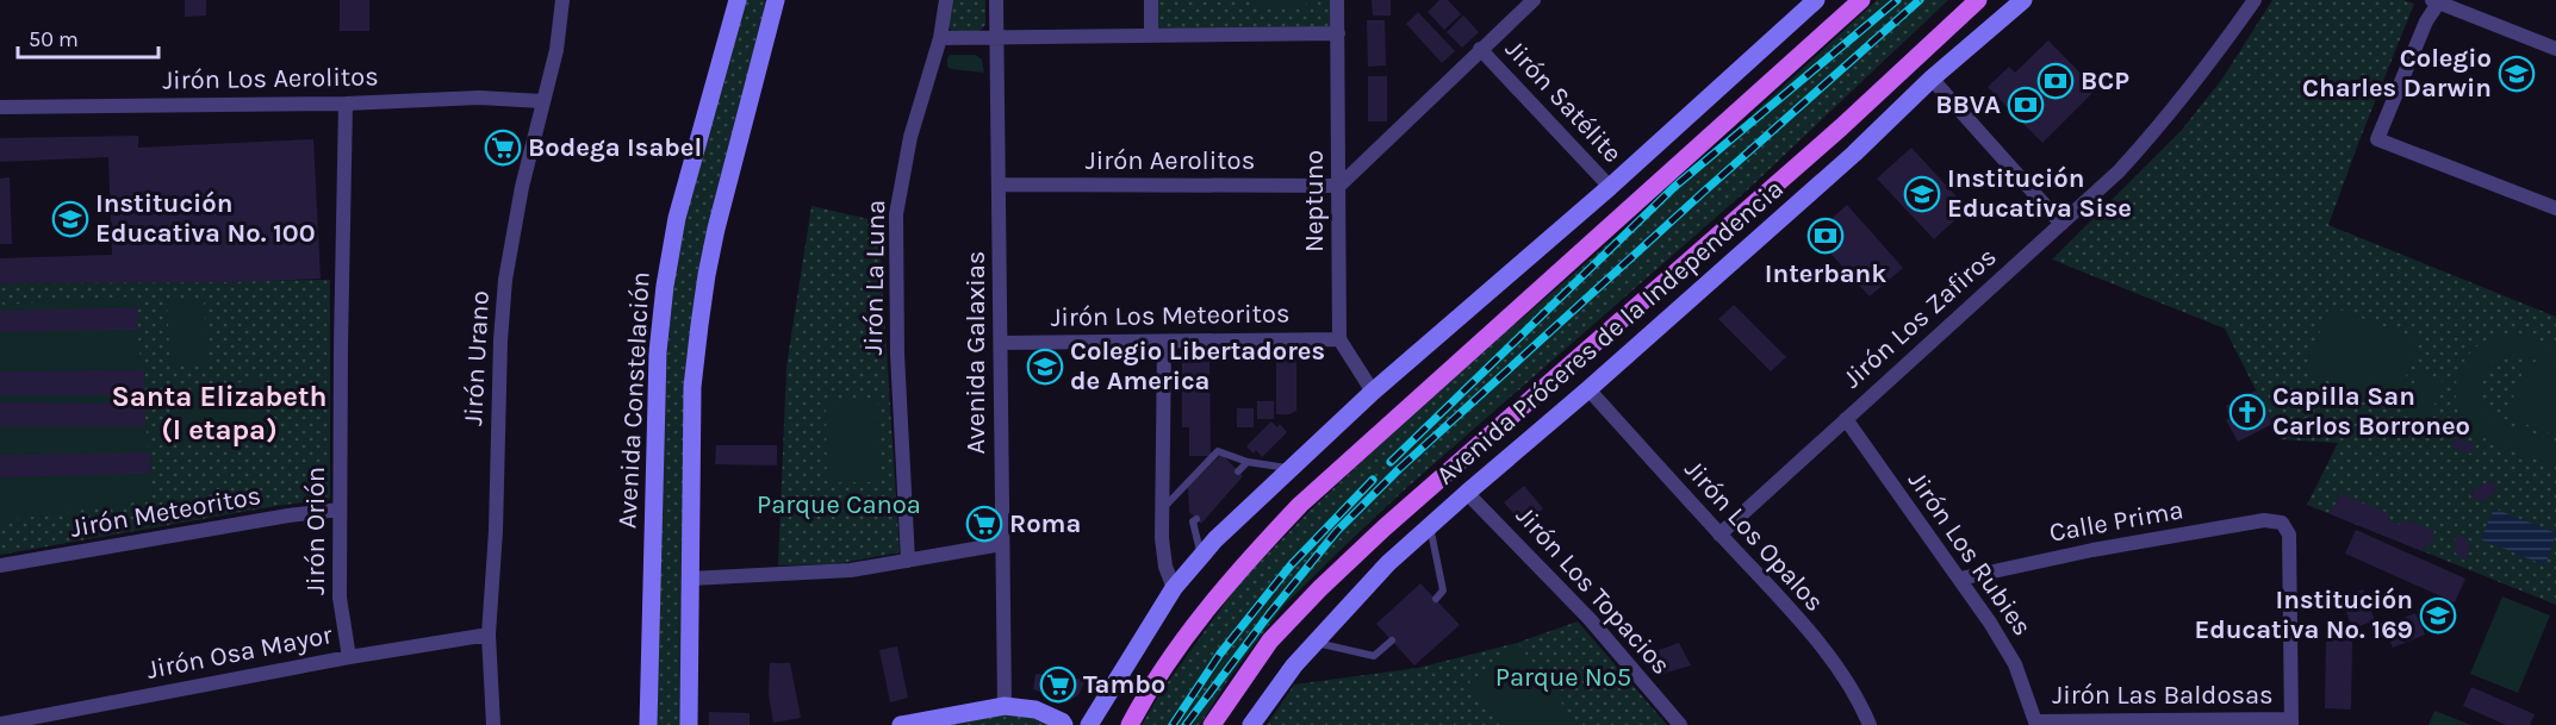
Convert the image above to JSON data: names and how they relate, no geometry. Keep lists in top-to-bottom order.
{
  "streets": {
    "main road": ["Avenida Próceres de la Independencia", "Avenida Constelación"],
    "street": [
      "Jirón Los Aerolitos",
      "Jirón Satélite",
      "Jirón Aerolitos",
      "Neptuno",
      "Jirón La Luna",
      "Jirón Los Meteoritos",
      "Jirón Los Zafiros",
      "Avenida Galaxias",
      "Jirón Urano",
      "Jirón Meteoritos",
      "Calle Prima",
      "Jirón Orión",
      "Jirón Los Opalos",
      "Jirón Los Rubies",
      "Jirón Los Topacios",
      "Jirón Osa Mayor",
      "Jirón Las Baldosas"
    ]
  },
  "crossings": [
    ["Jirón Los Aerolitos", "Jirón Urano"],
    ["Jirón Los Aerolitos", "Jirón Orión"],
    ["Jirón Aerolitos", "Neptuno"],
    ["Jirón Aerolitos", "Avenida Galaxias"],
    ["Neptuno", "Jirón Los Meteoritos"],
    ["Jirón Los Meteoritos", "Avenida Galaxias"],
    ["Jirón Los Zafiros", "Jirón Los Opalos"],
    ["Jirón Los Zafiros", "Jirón Los Rubies"],
    ["Avenida Próceres de la Independencia", "Jirón Los Opalos"],
    ["Avenida Próceres de la Independencia", "Jirón Los Topacios"],
    ["Jirón Urano", "Jirón Osa Mayor"],
    ["Jirón Meteoritos", "Jirón Orión"],
    ["Calle Prima", "Jirón Los Rubies"],
    ["Calle Prima", "Jirón Las Baldosas"],
    ["Jirón Orión", "Jirón Osa Mayor"],
    ["Jirón Los Rubies", "Jirón Las Baldosas"]
  ],
  "districts": ["Santa Elizabeth (I etapa)"],
  "parks": ["Parque Canoa", "Parque Nº5"],
  "places": {
    "school or university": [
      "Colegio Charles Darwin",
      "Institución Educativa Sise",
      "Institución Educativa No. 100",
      "Colegio Libertadores de America",
      "Institución Educativa No. 169"
    ],
    "bank": ["BCP", "BBVA", "Interbank"],
    "supermarket": ["Bodega Isabel", "Roma", "Tambo"],
    "church": ["Capilla San Carlos Borroneo"]
  },
  "scale_bar": "50 m"
}
